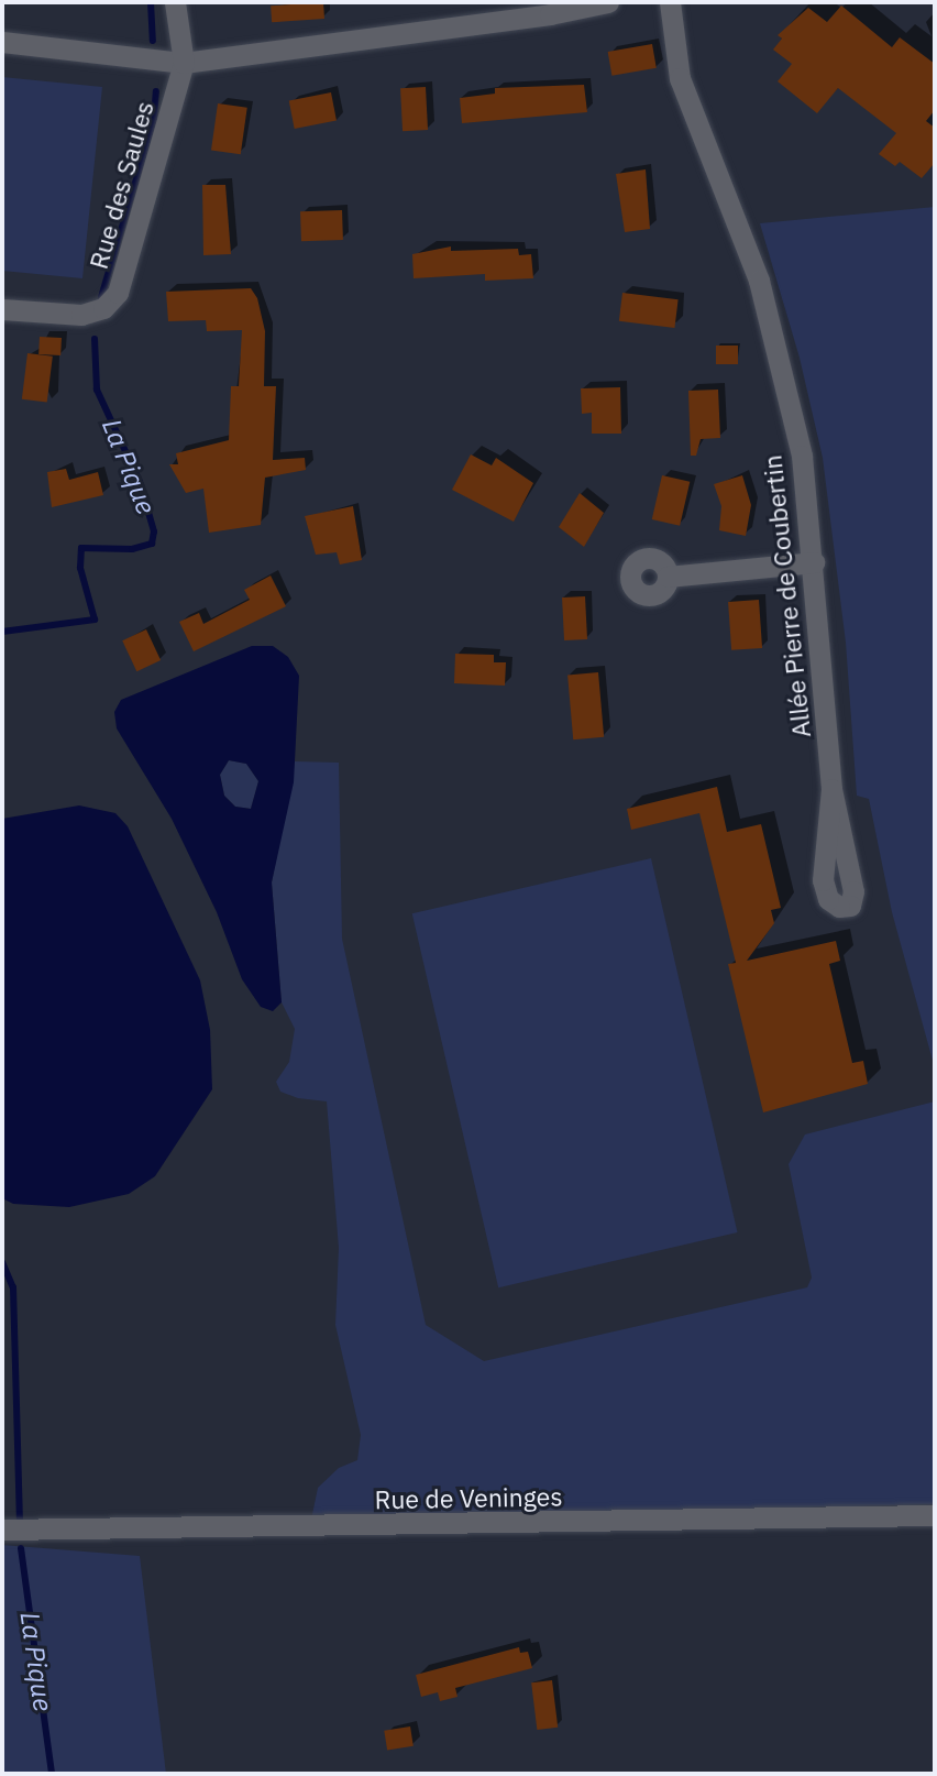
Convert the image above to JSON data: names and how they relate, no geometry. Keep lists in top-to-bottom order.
{
  "streets": {
    "street": ["Rue des Saules", "Allée Pierre de Coubertin", "Rue de Veninges"]
  },
  "water": ["La Pique"]
}
